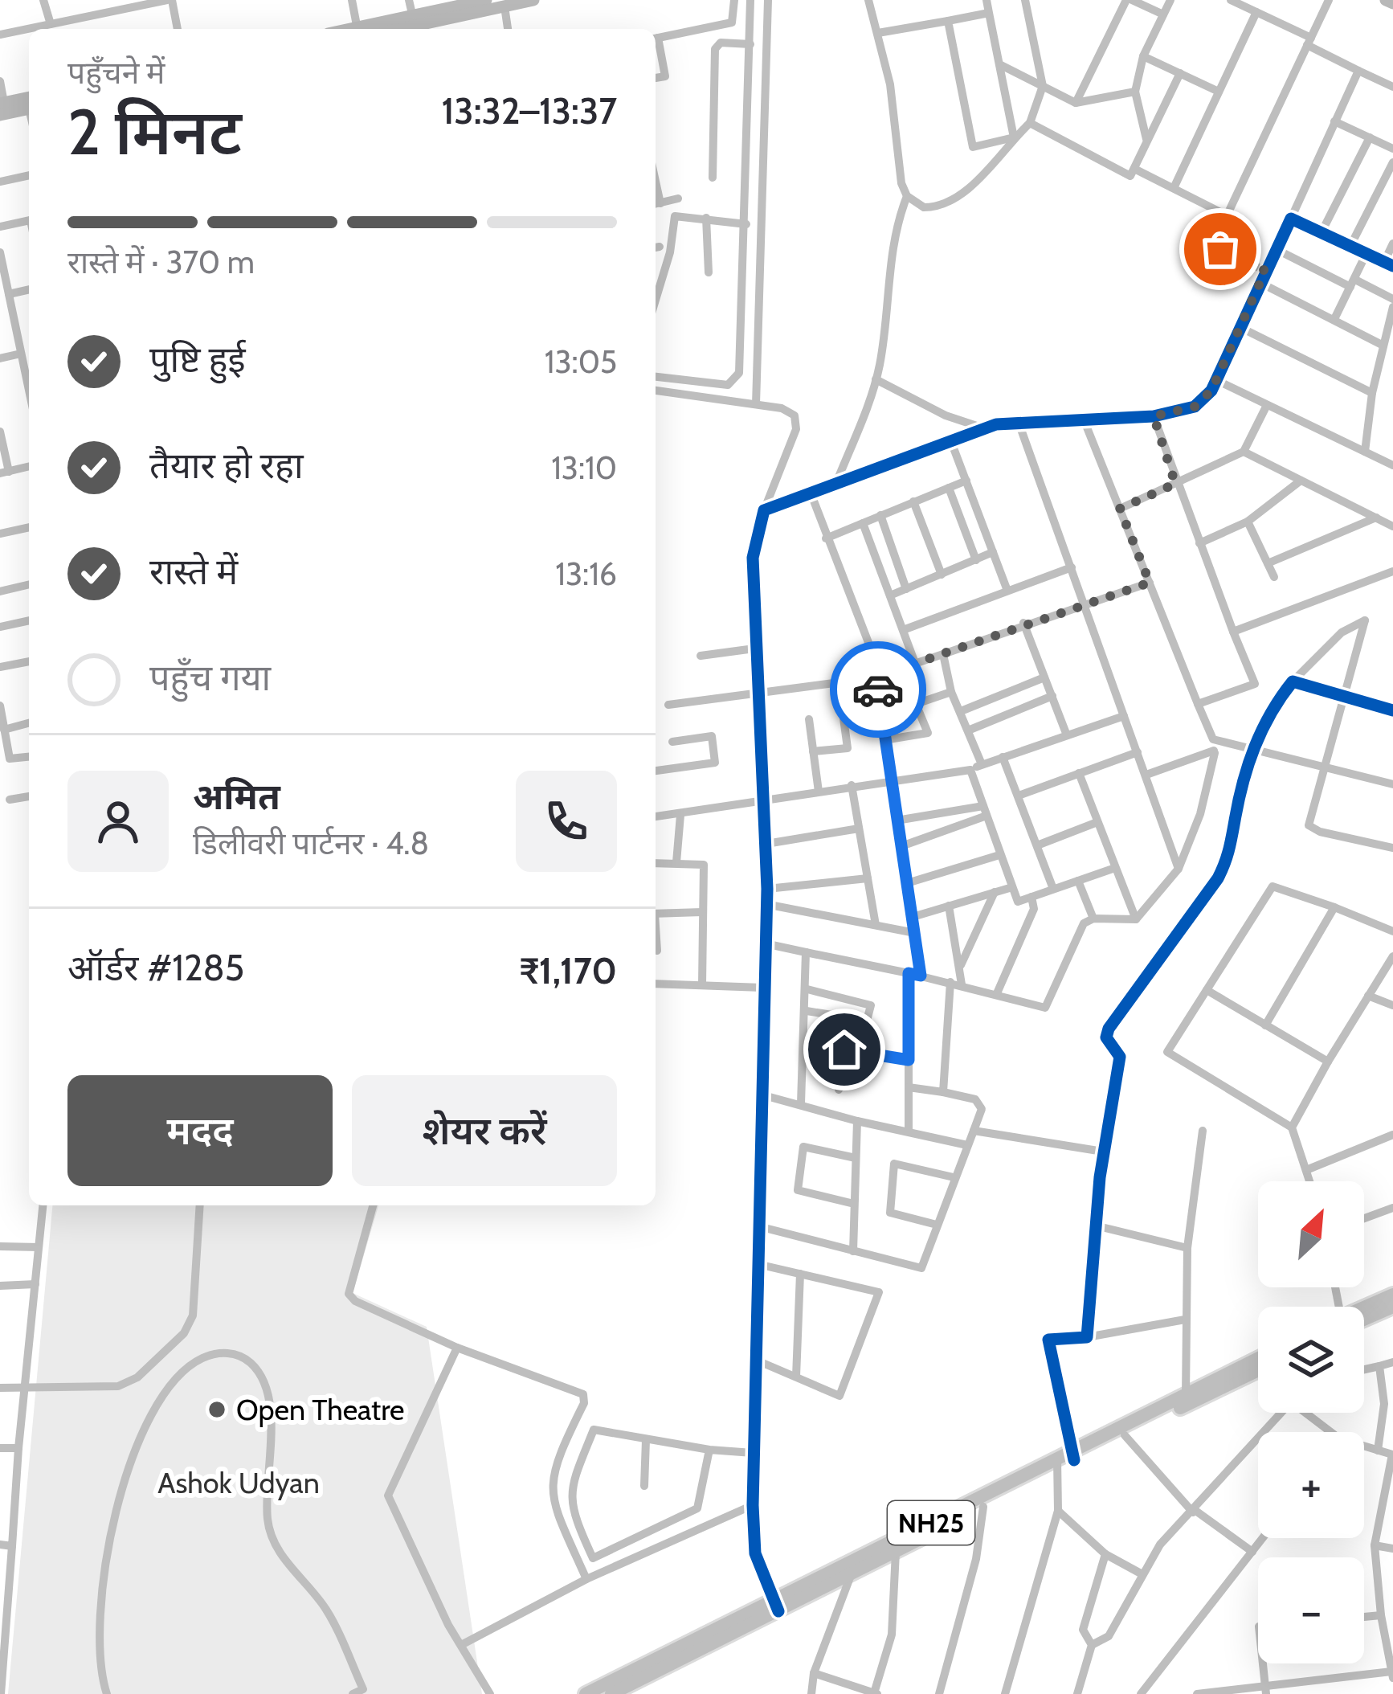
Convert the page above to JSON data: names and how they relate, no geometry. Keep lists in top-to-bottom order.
{
  "streets": {
    "main road": ["NH25"]
  },
  "parks": ["Ashok Udyan"],
  "places": ["Open Theatre"],
  "north": "top right",
  "page": {
    "heading": ["2 मिनट", "पहुँचने में", "13:32–13:37"],
    "panel": [
      "अमित",
      "डिलीवरी पार्टनर · 4.8",
      "ऑर्डर #1285",
      "₹1,170"
    ],
    "bar": "रास्ते में · 370 m",
    "list": [
      ["पुष्टि हुई", "13:05"],
      ["तैयार हो रहा", "13:10"],
      ["रास्ते में", "13:16"],
      "पहुँच गया"
    ],
    "buttons": ["मदद", "शेयर करें"],
    "map_buttons": ["+", "−"]
  }
}
